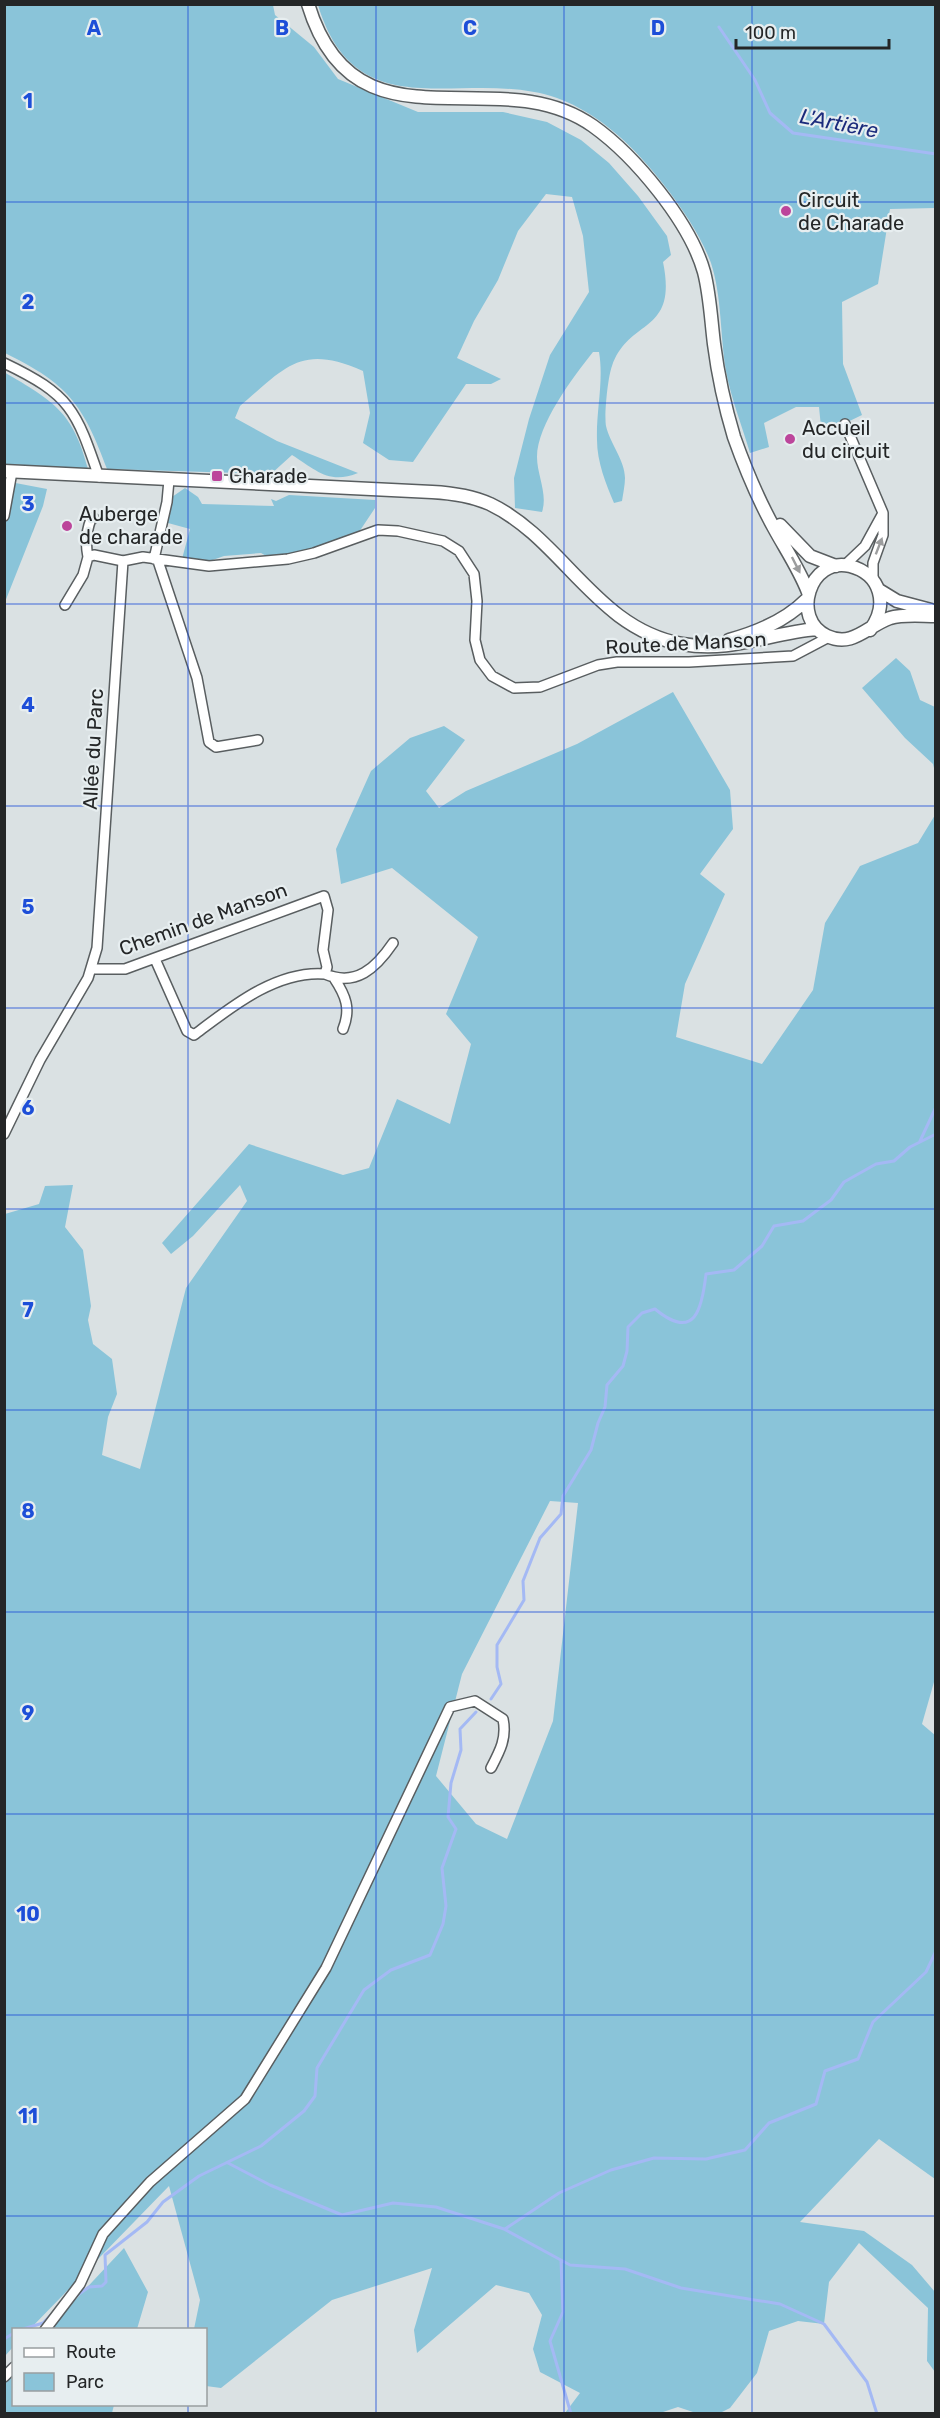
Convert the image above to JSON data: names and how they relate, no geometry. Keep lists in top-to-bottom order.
{
  "streets": {
    "street": ["Route de Manson", "Allée du Parc", "Chemin de Manson"]
  },
  "crossings": [
    ["Allée du Parc", "Chemin de Manson"]
  ],
  "water": ["L'Artière"],
  "places": {
    "other": ["Circuit de Charade", "Accueil du circuit", "Auberge de charade"],
    "transit": ["Charade"]
  },
  "legend": ["Route", "Parc"],
  "scale_bar": "100 m",
  "grid": {
    "columns": [
      "A",
      "B",
      "C",
      "D"
    ],
    "rows": [
      "1",
      "2",
      "3",
      "4",
      "5",
      "6",
      "7",
      "8",
      "9",
      "10",
      "11"
    ]
  }
}
